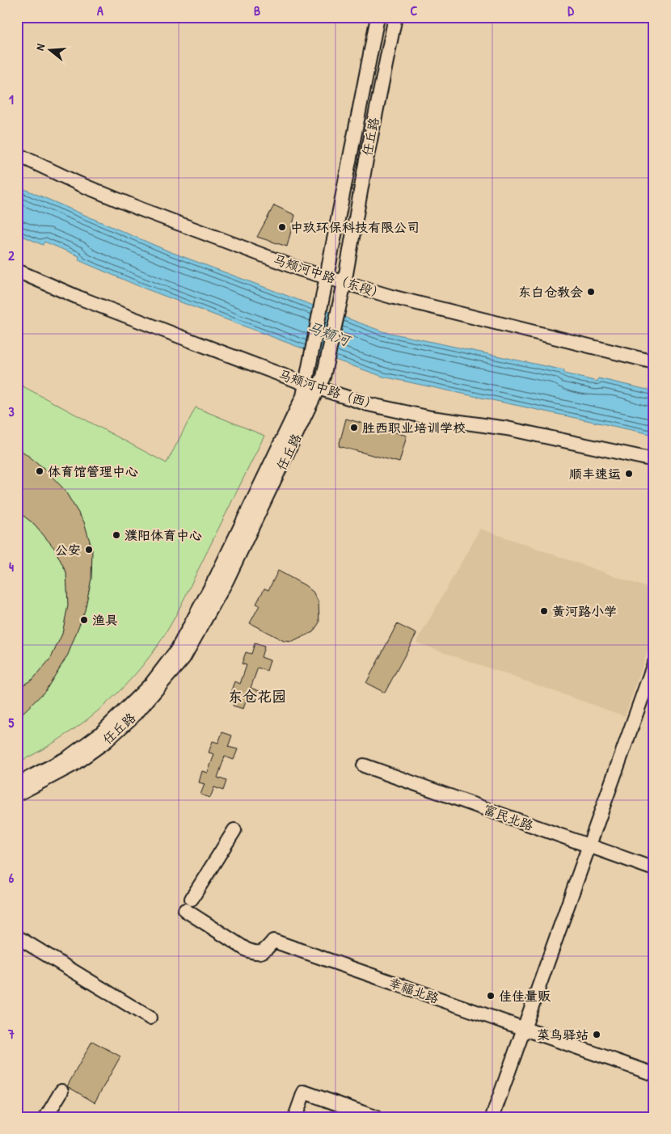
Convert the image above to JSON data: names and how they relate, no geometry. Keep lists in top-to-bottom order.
{
  "streets": {
    "street": [
      "任丘路",
      "马颊河中路（东段）",
      "马颊河中路（西）",
      "富民北路",
      "幸福北路"
    ]
  },
  "crossings": [
    ["任丘路", "马颊河中路（东段）"],
    ["任丘路", "马颊河中路（西）"]
  ],
  "districts": ["东仓花园"],
  "water": ["马颊河"],
  "places": [
    "中玖环保科技有限公司",
    "东白仓教会",
    "胜西职业培训学校",
    "体育馆管理中心",
    "顺丰速运",
    "濮阳体育中心",
    "公安",
    "黄河路小学",
    "渔具",
    "佳佳量贩",
    "菜鸟驿站"
  ],
  "north": "left",
  "grid": {
    "columns": [
      "A",
      "B",
      "C",
      "D"
    ],
    "rows": [
      "1",
      "2",
      "3",
      "4",
      "5",
      "6",
      "7"
    ]
  }
}
